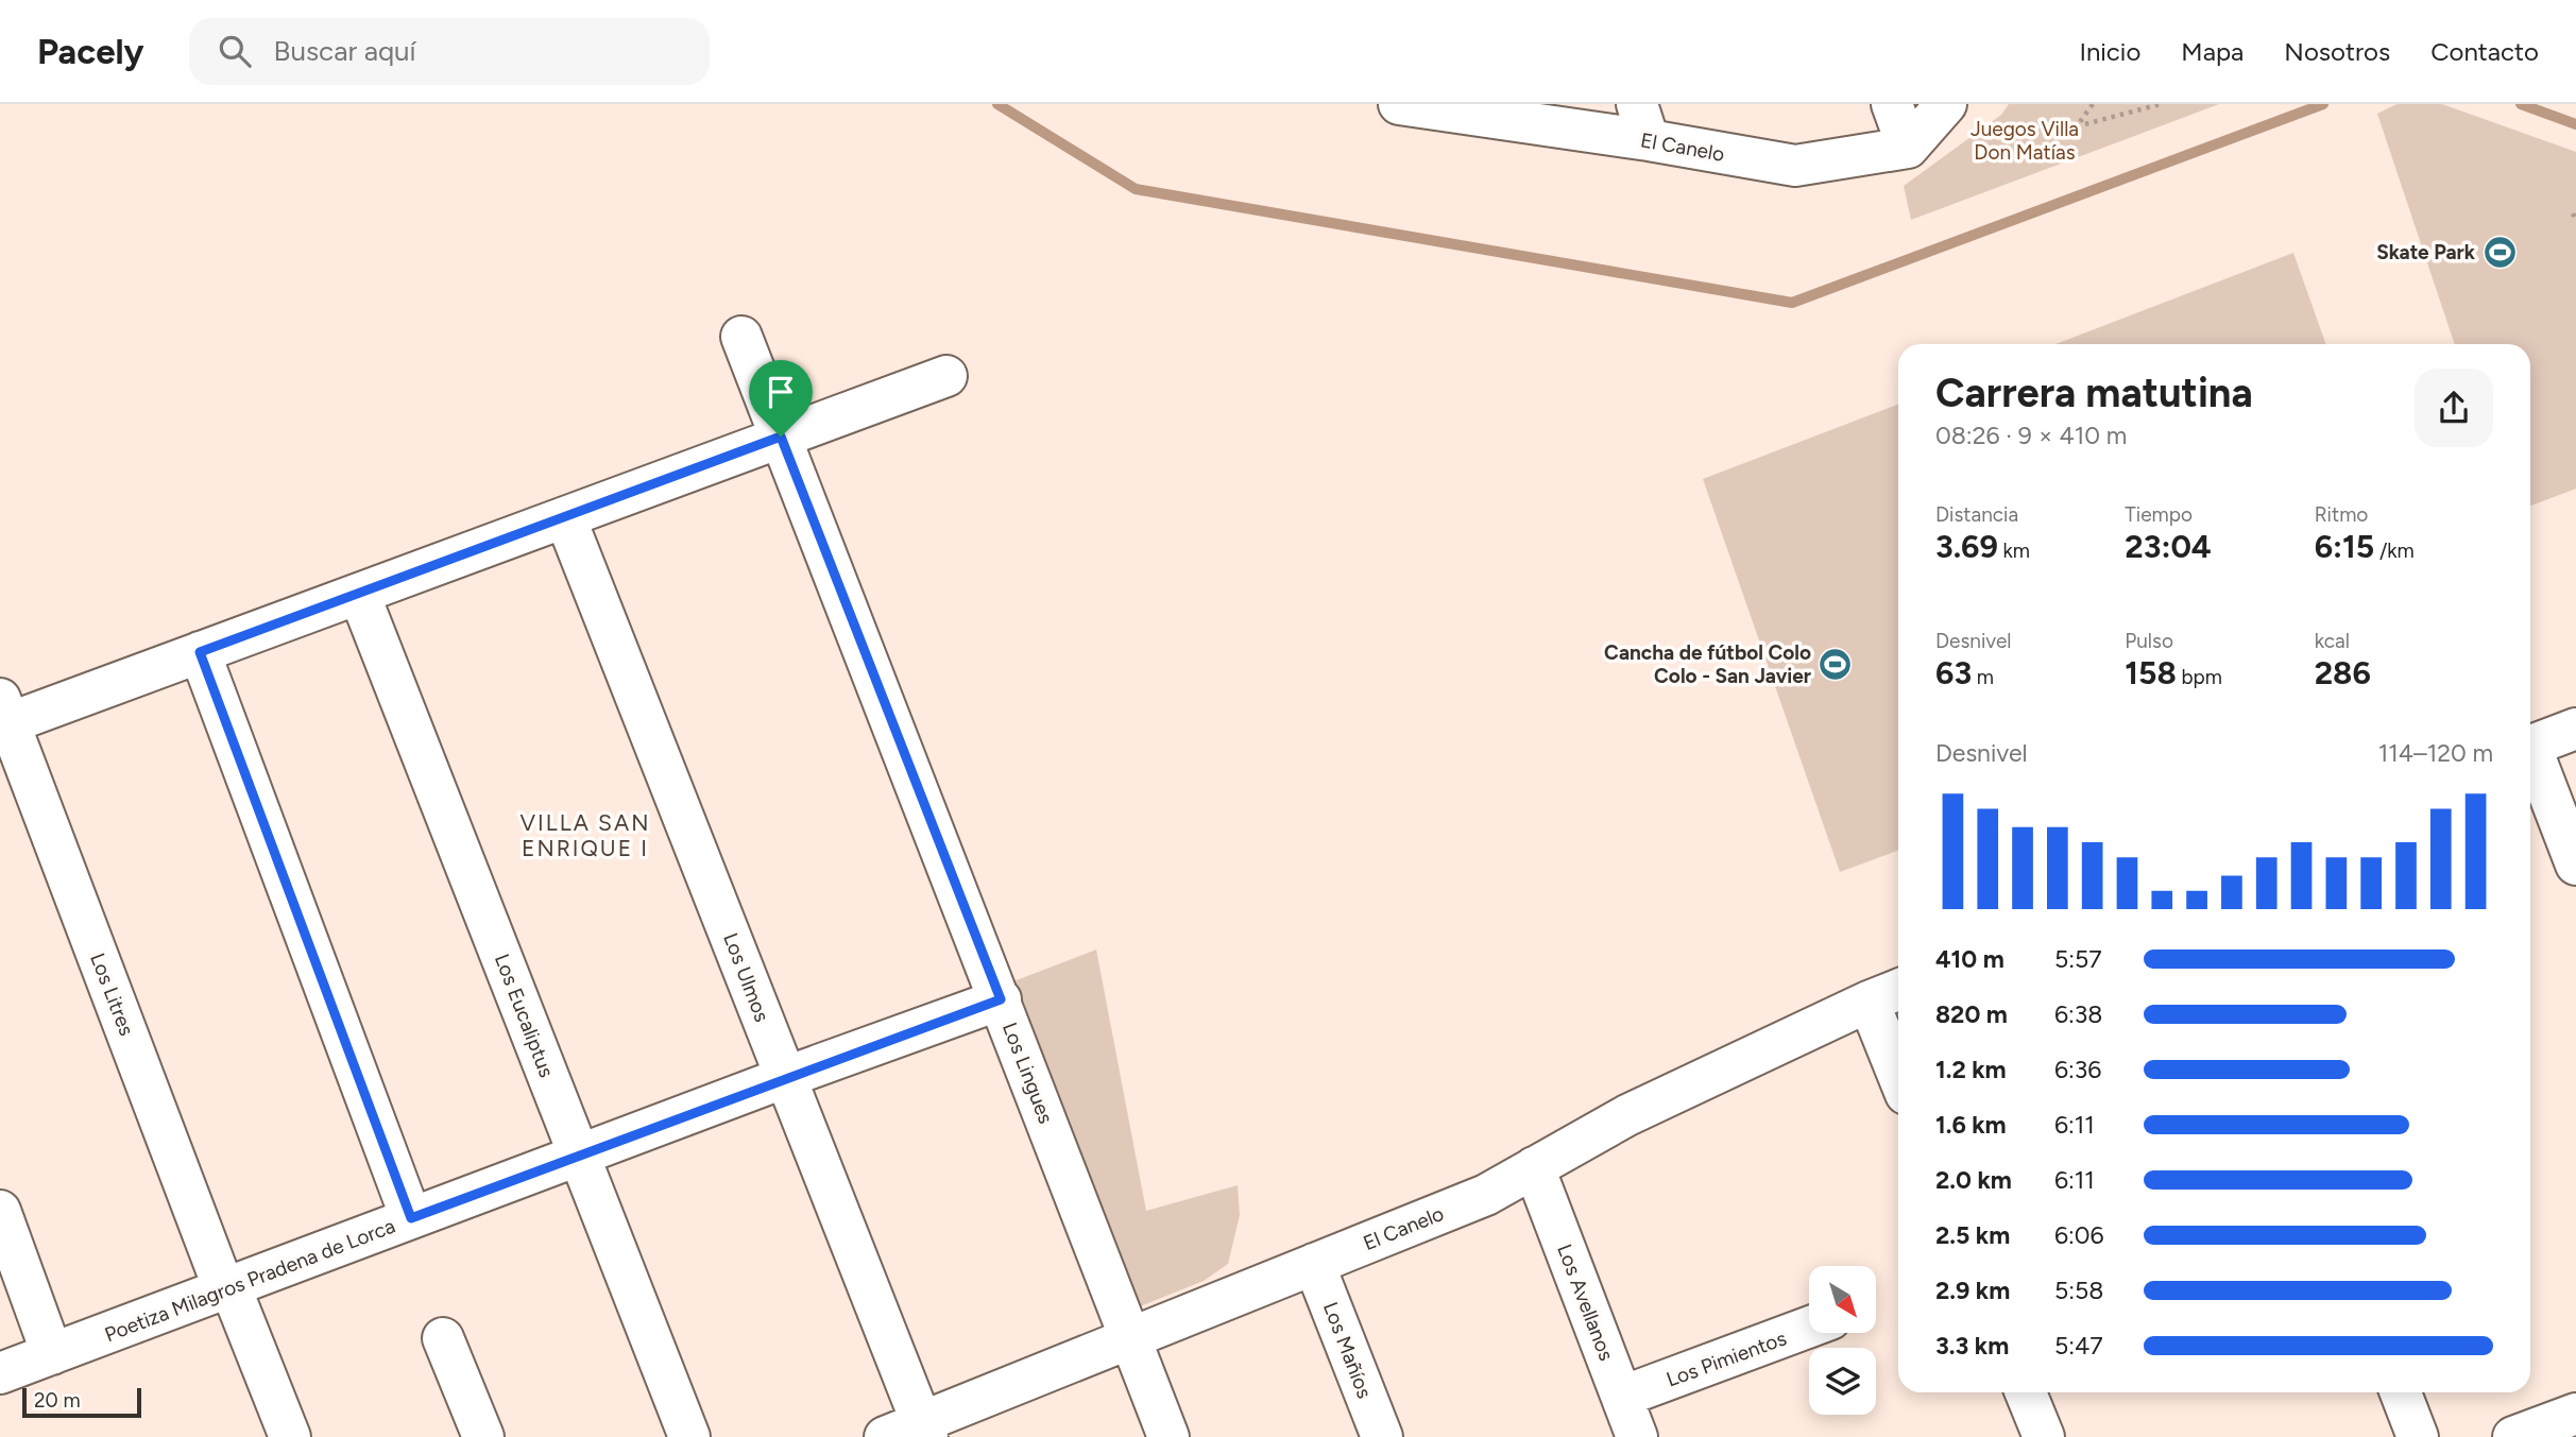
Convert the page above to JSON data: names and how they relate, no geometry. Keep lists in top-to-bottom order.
{
  "streets": {
    "street": [
      "El Canelo",
      "Los Ulmos",
      "Los Litres",
      "Los Eucaliptus",
      "Los Lingues",
      "Poetiza Milagros Pradena de Lorca",
      "Los Avellanos",
      "Los Mañíos",
      "Los Pimientos"
    ]
  },
  "crossings": [
    ["El Canelo", "Los Ulmos"],
    ["El Canelo", "Los Lingues"],
    ["El Canelo", "Los Avellanos"],
    ["El Canelo", "Los Mañíos"],
    ["Los Ulmos", "Poetiza Milagros Pradena de Lorca"],
    ["Los Litres", "Poetiza Milagros Pradena de Lorca"],
    ["Los Eucaliptus", "Poetiza Milagros Pradena de Lorca"],
    ["Los Lingues", "Poetiza Milagros Pradena de Lorca"],
    ["Los Avellanos", "Los Pimientos"]
  ],
  "districts": ["VILLA SAN ENRIQUE I"],
  "parks": ["Juegos Villa Don Matías"],
  "places": {
    "sports": ["Skate Park", "Cancha de fútbol Colo Colo - San Javier"]
  },
  "scale_bar": "20 m",
  "north": "bottom right",
  "page": {
    "header": "Pacely",
    "search": "Buscar aquí",
    "nav": [
      "Inicio",
      "Mapa",
      "Nosotros",
      "Contacto"
    ],
    "heading": ["Carrera matutina", "08:26 · 9 × 410 m"],
    "stats": [
      ["Distancia", "3.69 km"],
      ["Tiempo", "23:04"],
      ["Ritmo", "6:15 /km"],
      ["Desnivel", "63 m"],
      ["Pulso", "158 bpm"],
      ["kcal", "286"]
    ],
    "chart": ["Desnivel", "114–120 m"],
    "list": [
      {
        "name": "410 m",
        "note": "5:57"
      },
      {
        "name": "820 m",
        "note": "6:38"
      },
      {
        "name": "1.2 km",
        "note": "6:36"
      },
      {
        "name": "1.6 km",
        "note": "6:11"
      },
      {
        "name": "2.0 km",
        "note": "6:11"
      },
      {
        "name": "2.5 km",
        "note": "6:06"
      },
      {
        "name": "2.9 km",
        "note": "5:58"
      },
      {
        "name": "3.3 km",
        "note": "5:47"
      }
    ],
    "scale": "20 m"
  }
}
